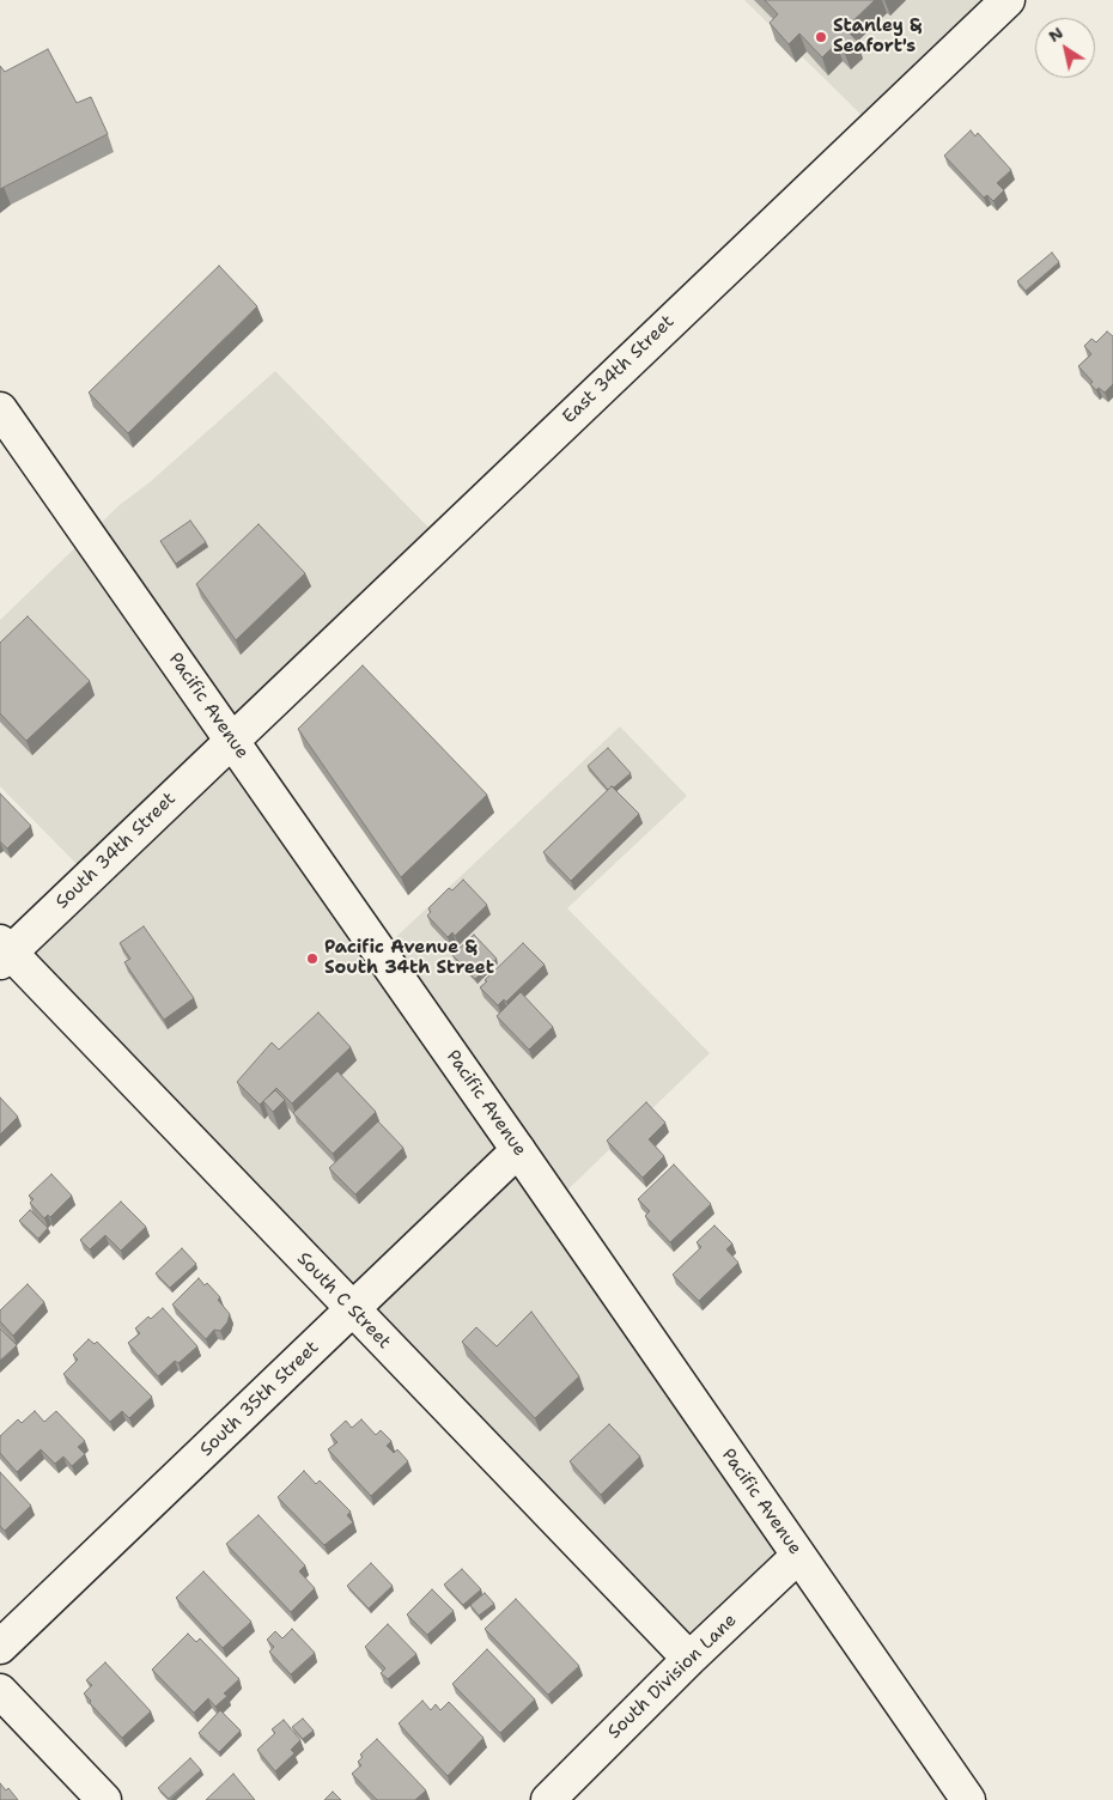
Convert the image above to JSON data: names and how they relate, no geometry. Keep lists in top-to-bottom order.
{
  "streets": {
    "street": [
      "East 34th Street",
      "Pacific Avenue",
      "South 34th Street",
      "South C Street",
      "South 35th Street",
      "South Division Lane"
    ]
  },
  "crossings": [
    ["East 34th Street", "Pacific Avenue"],
    ["East 34th Street", "South 34th Street"],
    ["Pacific Avenue", "South 34th Street"],
    ["Pacific Avenue", "South 35th Street"],
    ["Pacific Avenue", "South Division Lane"],
    ["South 34th Street", "South C Street"],
    ["South C Street", "South 35th Street"],
    ["South C Street", "South Division Lane"]
  ],
  "places": ["Stanley & Seafort's", "Pacific Avenue & South 34th Street"],
  "north": "top left"
}
